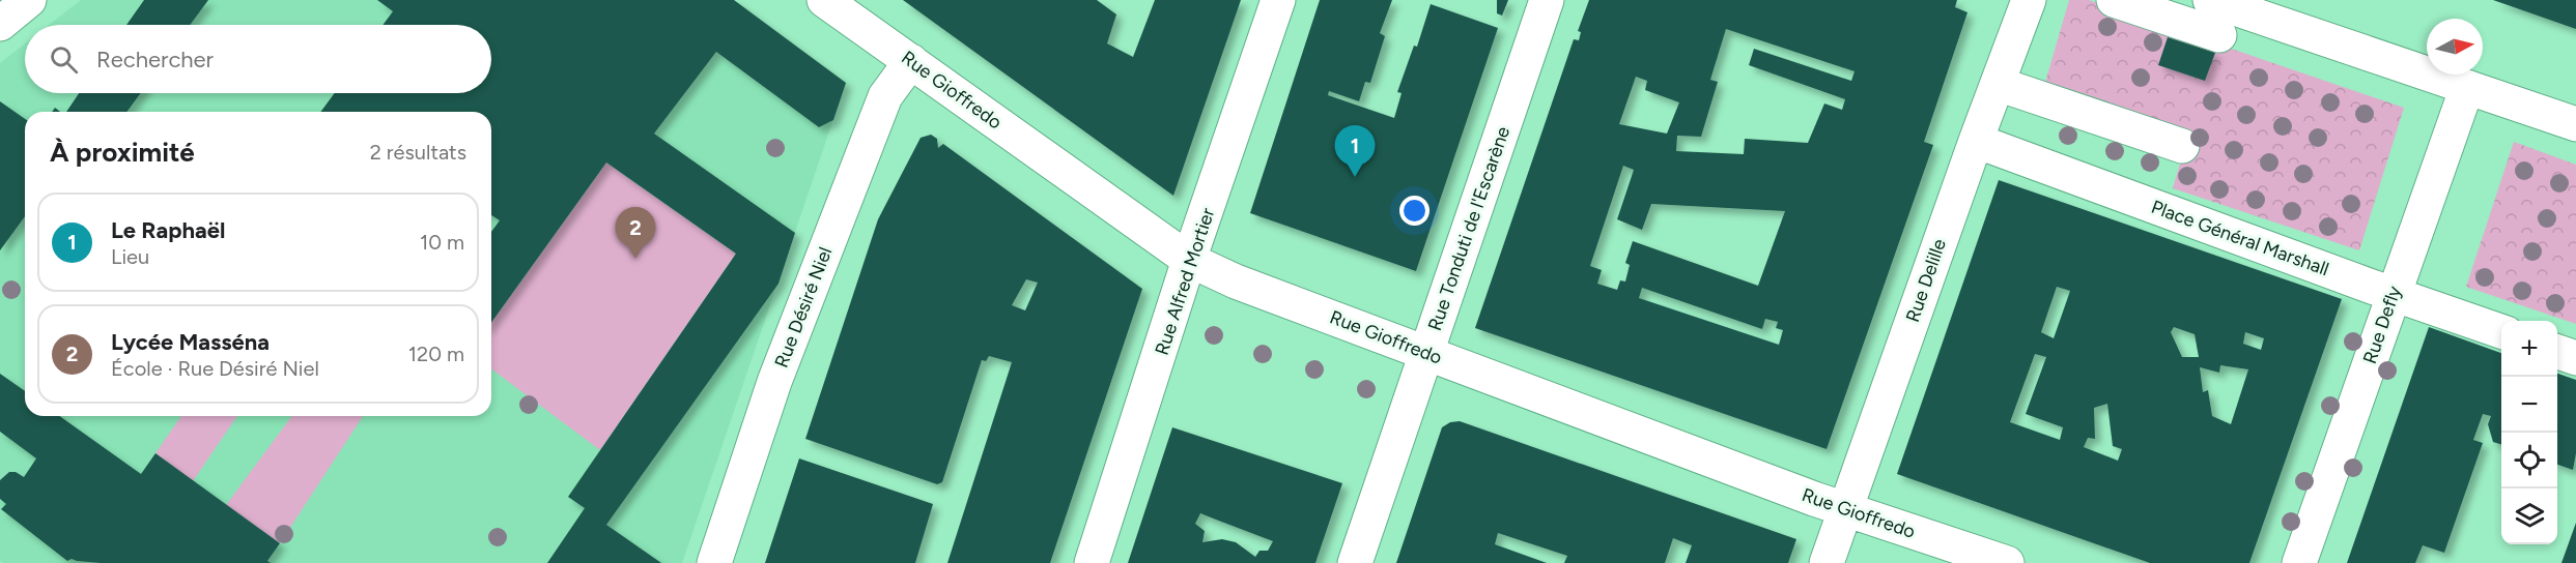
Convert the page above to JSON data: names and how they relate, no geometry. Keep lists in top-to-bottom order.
{
  "streets": {
    "street": [
      "Rue Gioffredo",
      "Rue Tonduti de l'Escarène",
      "Place Général Marshall",
      "Rue Delille",
      "Rue Alfred Mortier",
      "Rue Désiré Niel",
      "Rue Defly"
    ]
  },
  "crossings": [
    ["Rue Gioffredo", "Rue Tonduti de l'Escarène"],
    ["Rue Gioffredo", "Rue Delille"],
    ["Rue Gioffredo", "Rue Alfred Mortier"],
    ["Rue Gioffredo", "Rue Désiré Niel"],
    ["Place Général Marshall", "Rue Delille"],
    ["Place Général Marshall", "Rue Defly"]
  ],
  "north": "right",
  "page": {
    "search": "Rechercher",
    "heading": ["À proximité", "2 résultats"],
    "pins": ["1", "2"],
    "list": [
      {
        "mark": "1",
        "name": "Le Raphaël",
        "note": "Lieu",
        "value": "10 m"
      },
      {
        "mark": "2",
        "name": "Lycée Masséna",
        "note": "École · Rue Désiré Niel",
        "value": "120 m"
      }
    ],
    "map_buttons": ["+", "−"]
  }
}
